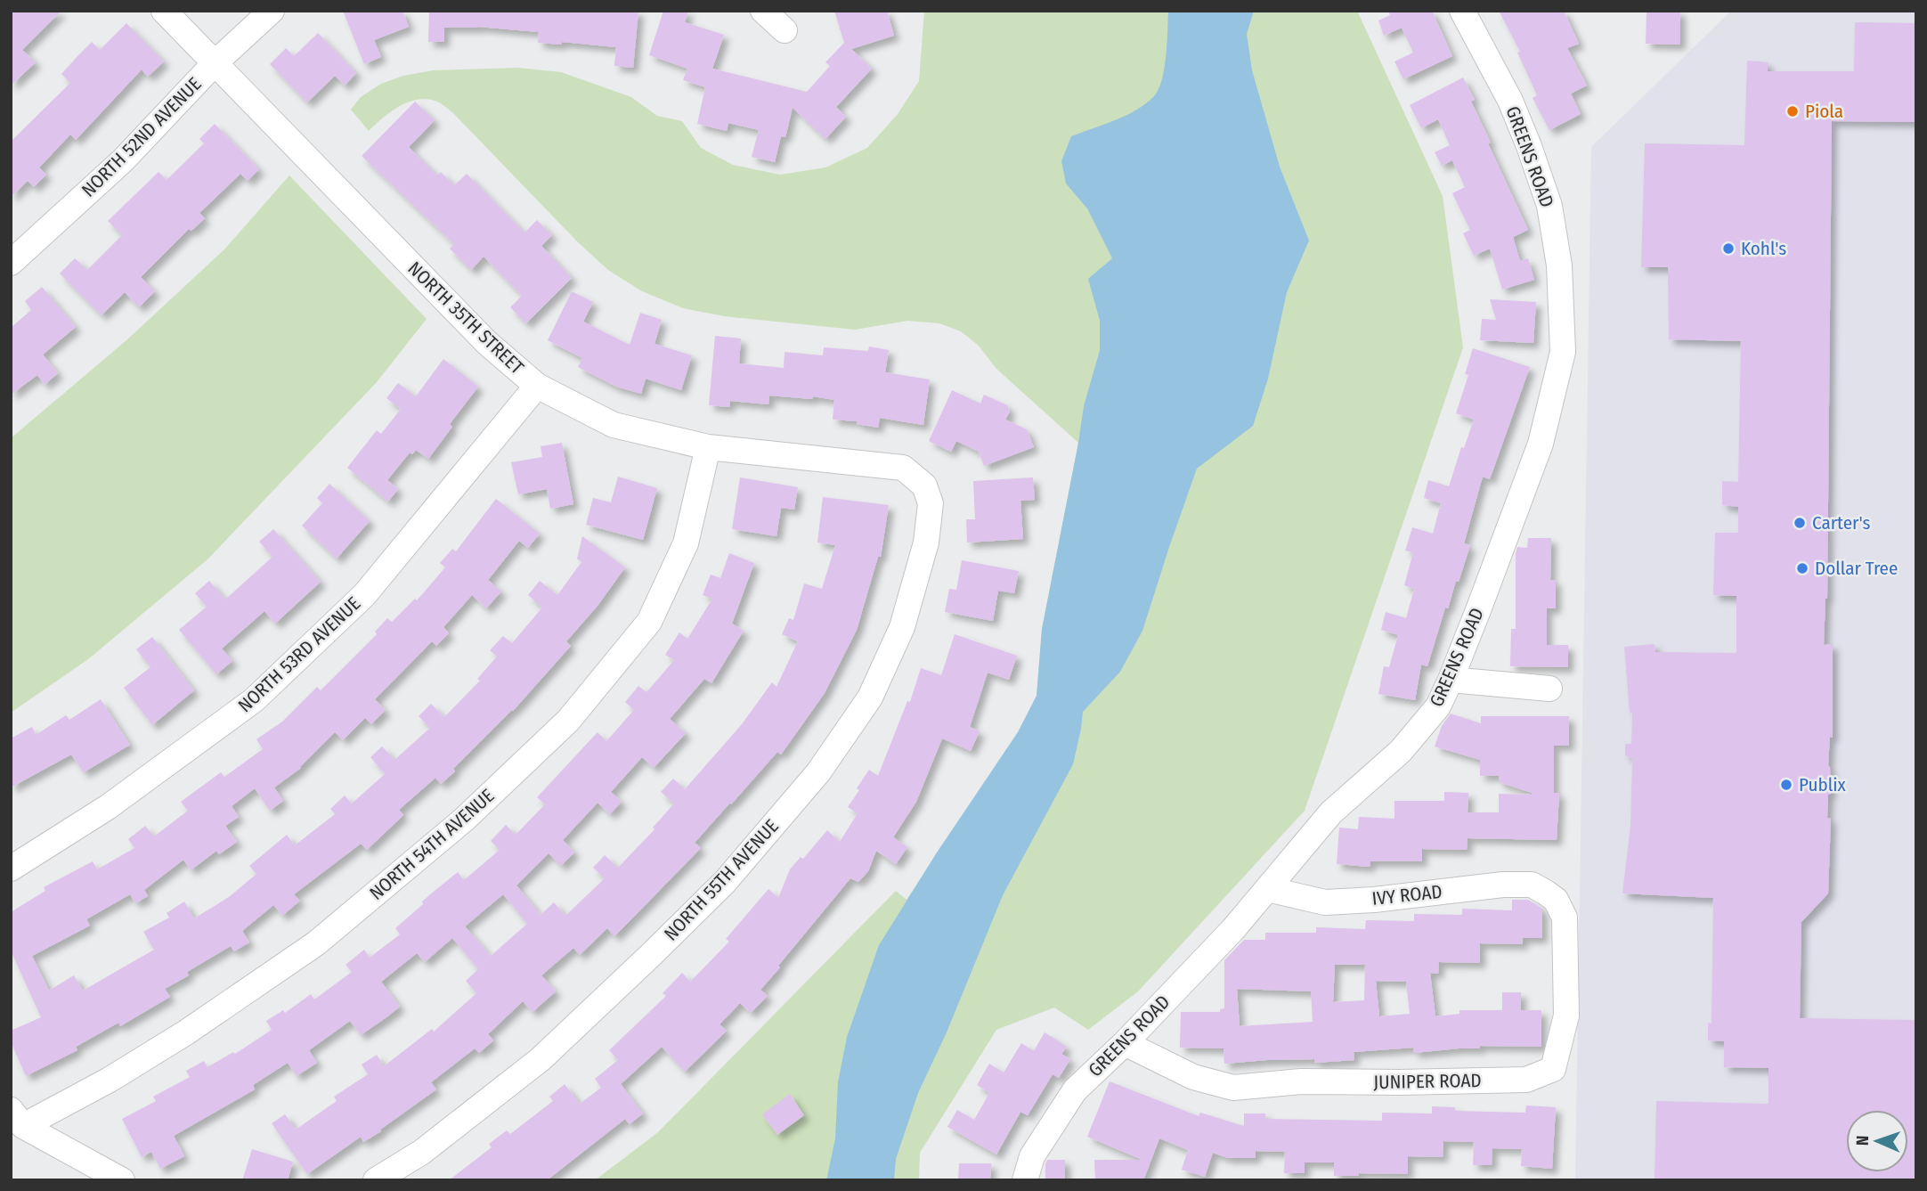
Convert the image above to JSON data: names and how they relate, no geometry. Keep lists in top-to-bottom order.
{
  "streets": {
    "street": [
      "NORTH 52ND AVENUE",
      "GREENS ROAD",
      "NORTH 35TH STREET",
      "NORTH 53RD AVENUE",
      "NORTH 54TH AVENUE",
      "NORTH 55TH AVENUE",
      "IVY ROAD",
      "JUNIPER ROAD"
    ]
  },
  "crossings": [
    ["NORTH 52ND AVENUE", "NORTH 35TH STREET"],
    ["GREENS ROAD", "IVY ROAD"],
    ["GREENS ROAD", "JUNIPER ROAD"],
    ["NORTH 35TH STREET", "NORTH 53RD AVENUE"],
    ["NORTH 35TH STREET", "NORTH 54TH AVENUE"],
    ["NORTH 35TH STREET", "NORTH 55TH AVENUE"],
    ["IVY ROAD", "JUNIPER ROAD"]
  ],
  "places": [
    "Piola",
    "Kohl's",
    "Carter's",
    "Dollar Tree",
    "Publix"
  ],
  "north": "left"
}
